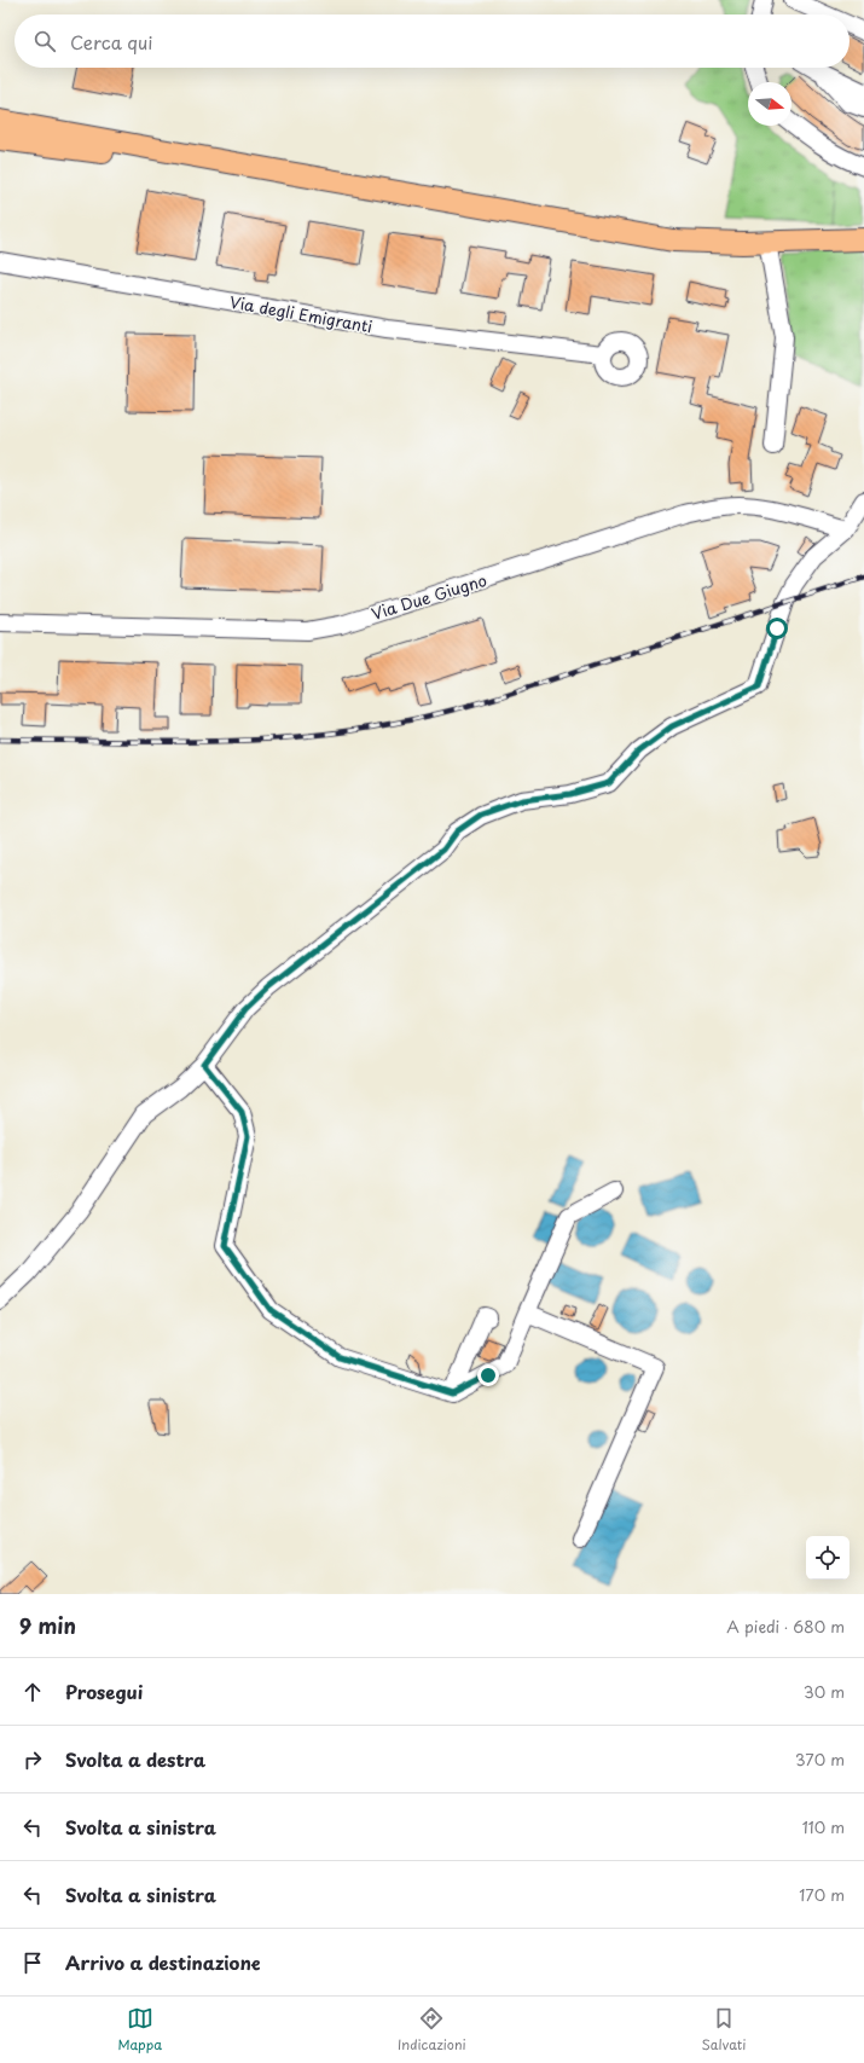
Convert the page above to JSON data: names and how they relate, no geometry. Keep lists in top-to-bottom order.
{
  "streets": {
    "street": ["Via degli Emigranti", "Via Due Giugno"]
  },
  "north": "right",
  "page": {
    "search": "Cerca qui",
    "heading": ["9 min", "A piedi · 680 m"],
    "list": [
      ["Prosegui", "30 m"],
      ["Svolta a destra", "370 m"],
      ["Svolta a sinistra", "110 m"],
      ["Svolta a sinistra", "170 m"],
      "Arrivo a destinazione"
    ],
    "nav": ["Mappa", "Indicazioni", "Salvati"]
  }
}
